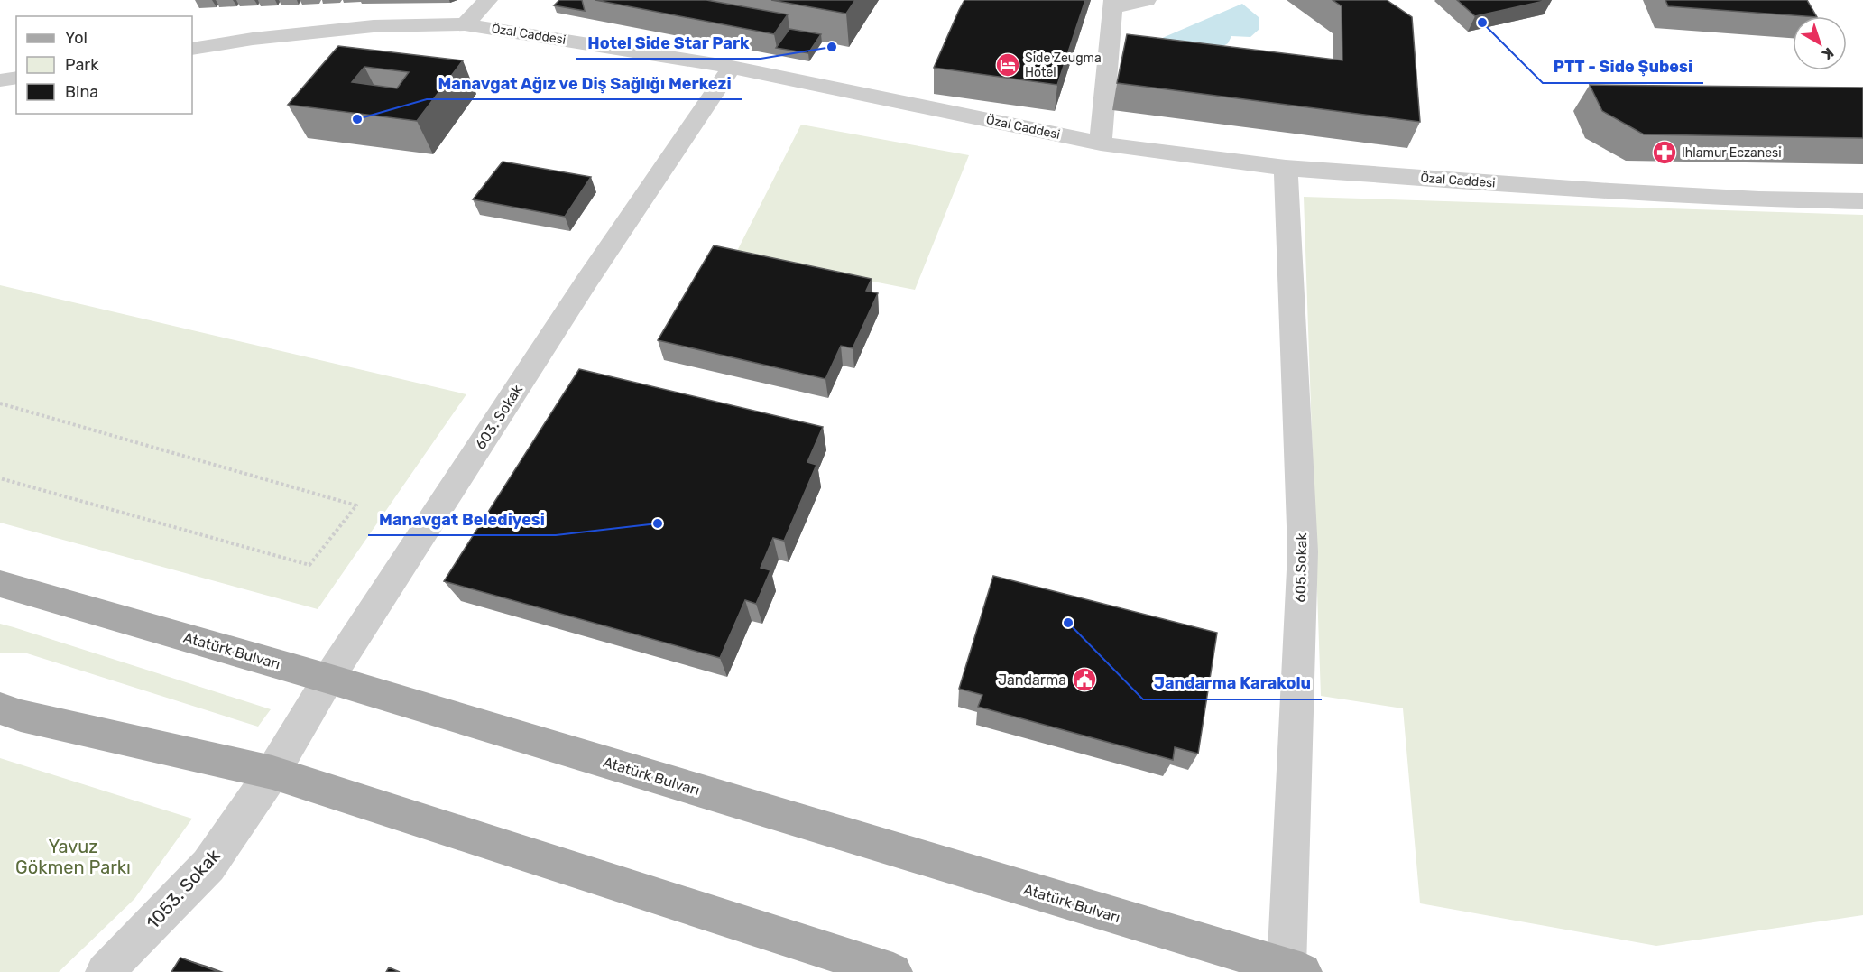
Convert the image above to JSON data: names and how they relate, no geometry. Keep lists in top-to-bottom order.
{
  "streets": {
    "main road": ["Atatürk Bulvarı"],
    "street": [
      "Özal Caddesi",
      "603. Sokak",
      "605.Sokak",
      "1053. Sokak"
    ]
  },
  "crossings": [
    ["Özal Caddesi", "603. Sokak"],
    ["Özal Caddesi", "605.Sokak"],
    ["603. Sokak", "Atatürk Bulvarı"],
    ["603. Sokak", "1053. Sokak"],
    ["605.Sokak", "Atatürk Bulvarı"]
  ],
  "parks": ["Yavuz Gökmen Parkı"],
  "places": {
    "other": [
      "PTT - Side Şubesi",
      "Hotel Side Star Park",
      "Manavgat Ağız ve Diş Sağlığı Merkezi",
      "Manavgat Belediyesi",
      "Jandarma Karakolu"
    ],
    "hotel": ["Side Zeugma Hotel"],
    "pharmacy": ["Ihlamur Eczanesi"],
    "public building": ["Jandarma"]
  },
  "legend": ["Yol", "Park", "Bina"],
  "north": "bottom right"
}
